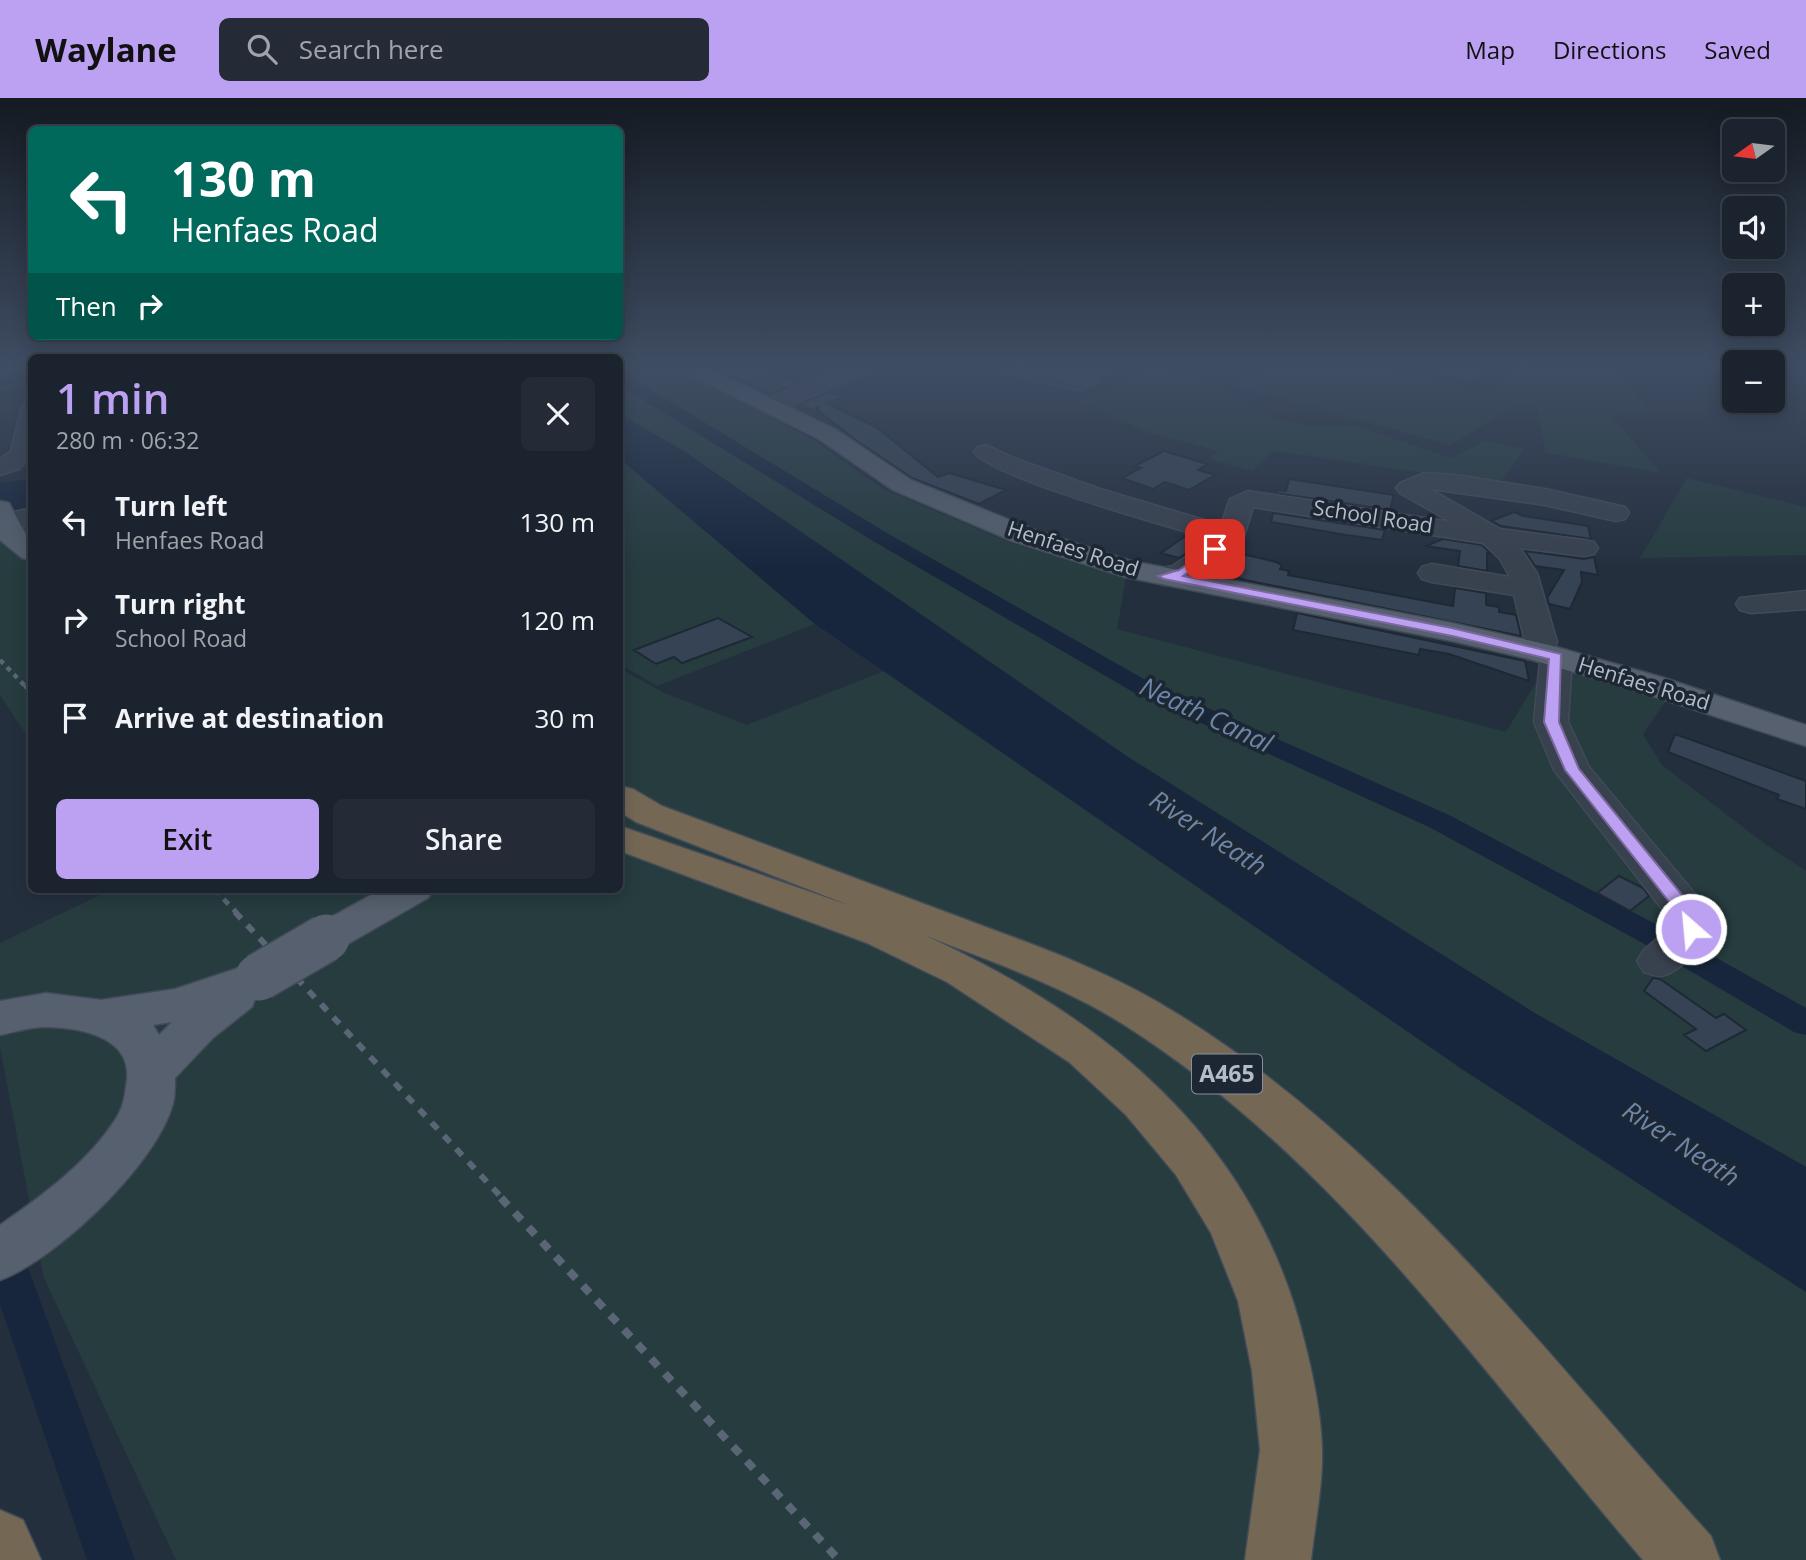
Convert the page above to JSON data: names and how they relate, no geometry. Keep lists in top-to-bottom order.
{
  "streets": {
    "highway": ["A465"],
    "main road": ["Henfaes Road"],
    "street": ["School Road"]
  },
  "crossings": [
    ["School Road", "Henfaes Road"]
  ],
  "water": ["Neath Canal", "River Neath"],
  "north": "left",
  "page": {
    "header": "Waylane",
    "search": "Search here",
    "nav": ["Map", "Directions", "Saved"],
    "map_buttons": ["+", "−"],
    "turn": ["130 m", "Henfaes Road"],
    "then": "Then",
    "heading": ["1 min", "280 m · 06:32"],
    "list": [
      {
        "name": "Turn left",
        "note": "Henfaes Road",
        "value": "130 m"
      },
      {
        "name": "Turn right",
        "note": "School Road",
        "value": "120 m"
      },
      {
        "name": "Arrive at destination",
        "value": "30 m"
      }
    ],
    "buttons": ["Exit", "Share"]
  }
}
